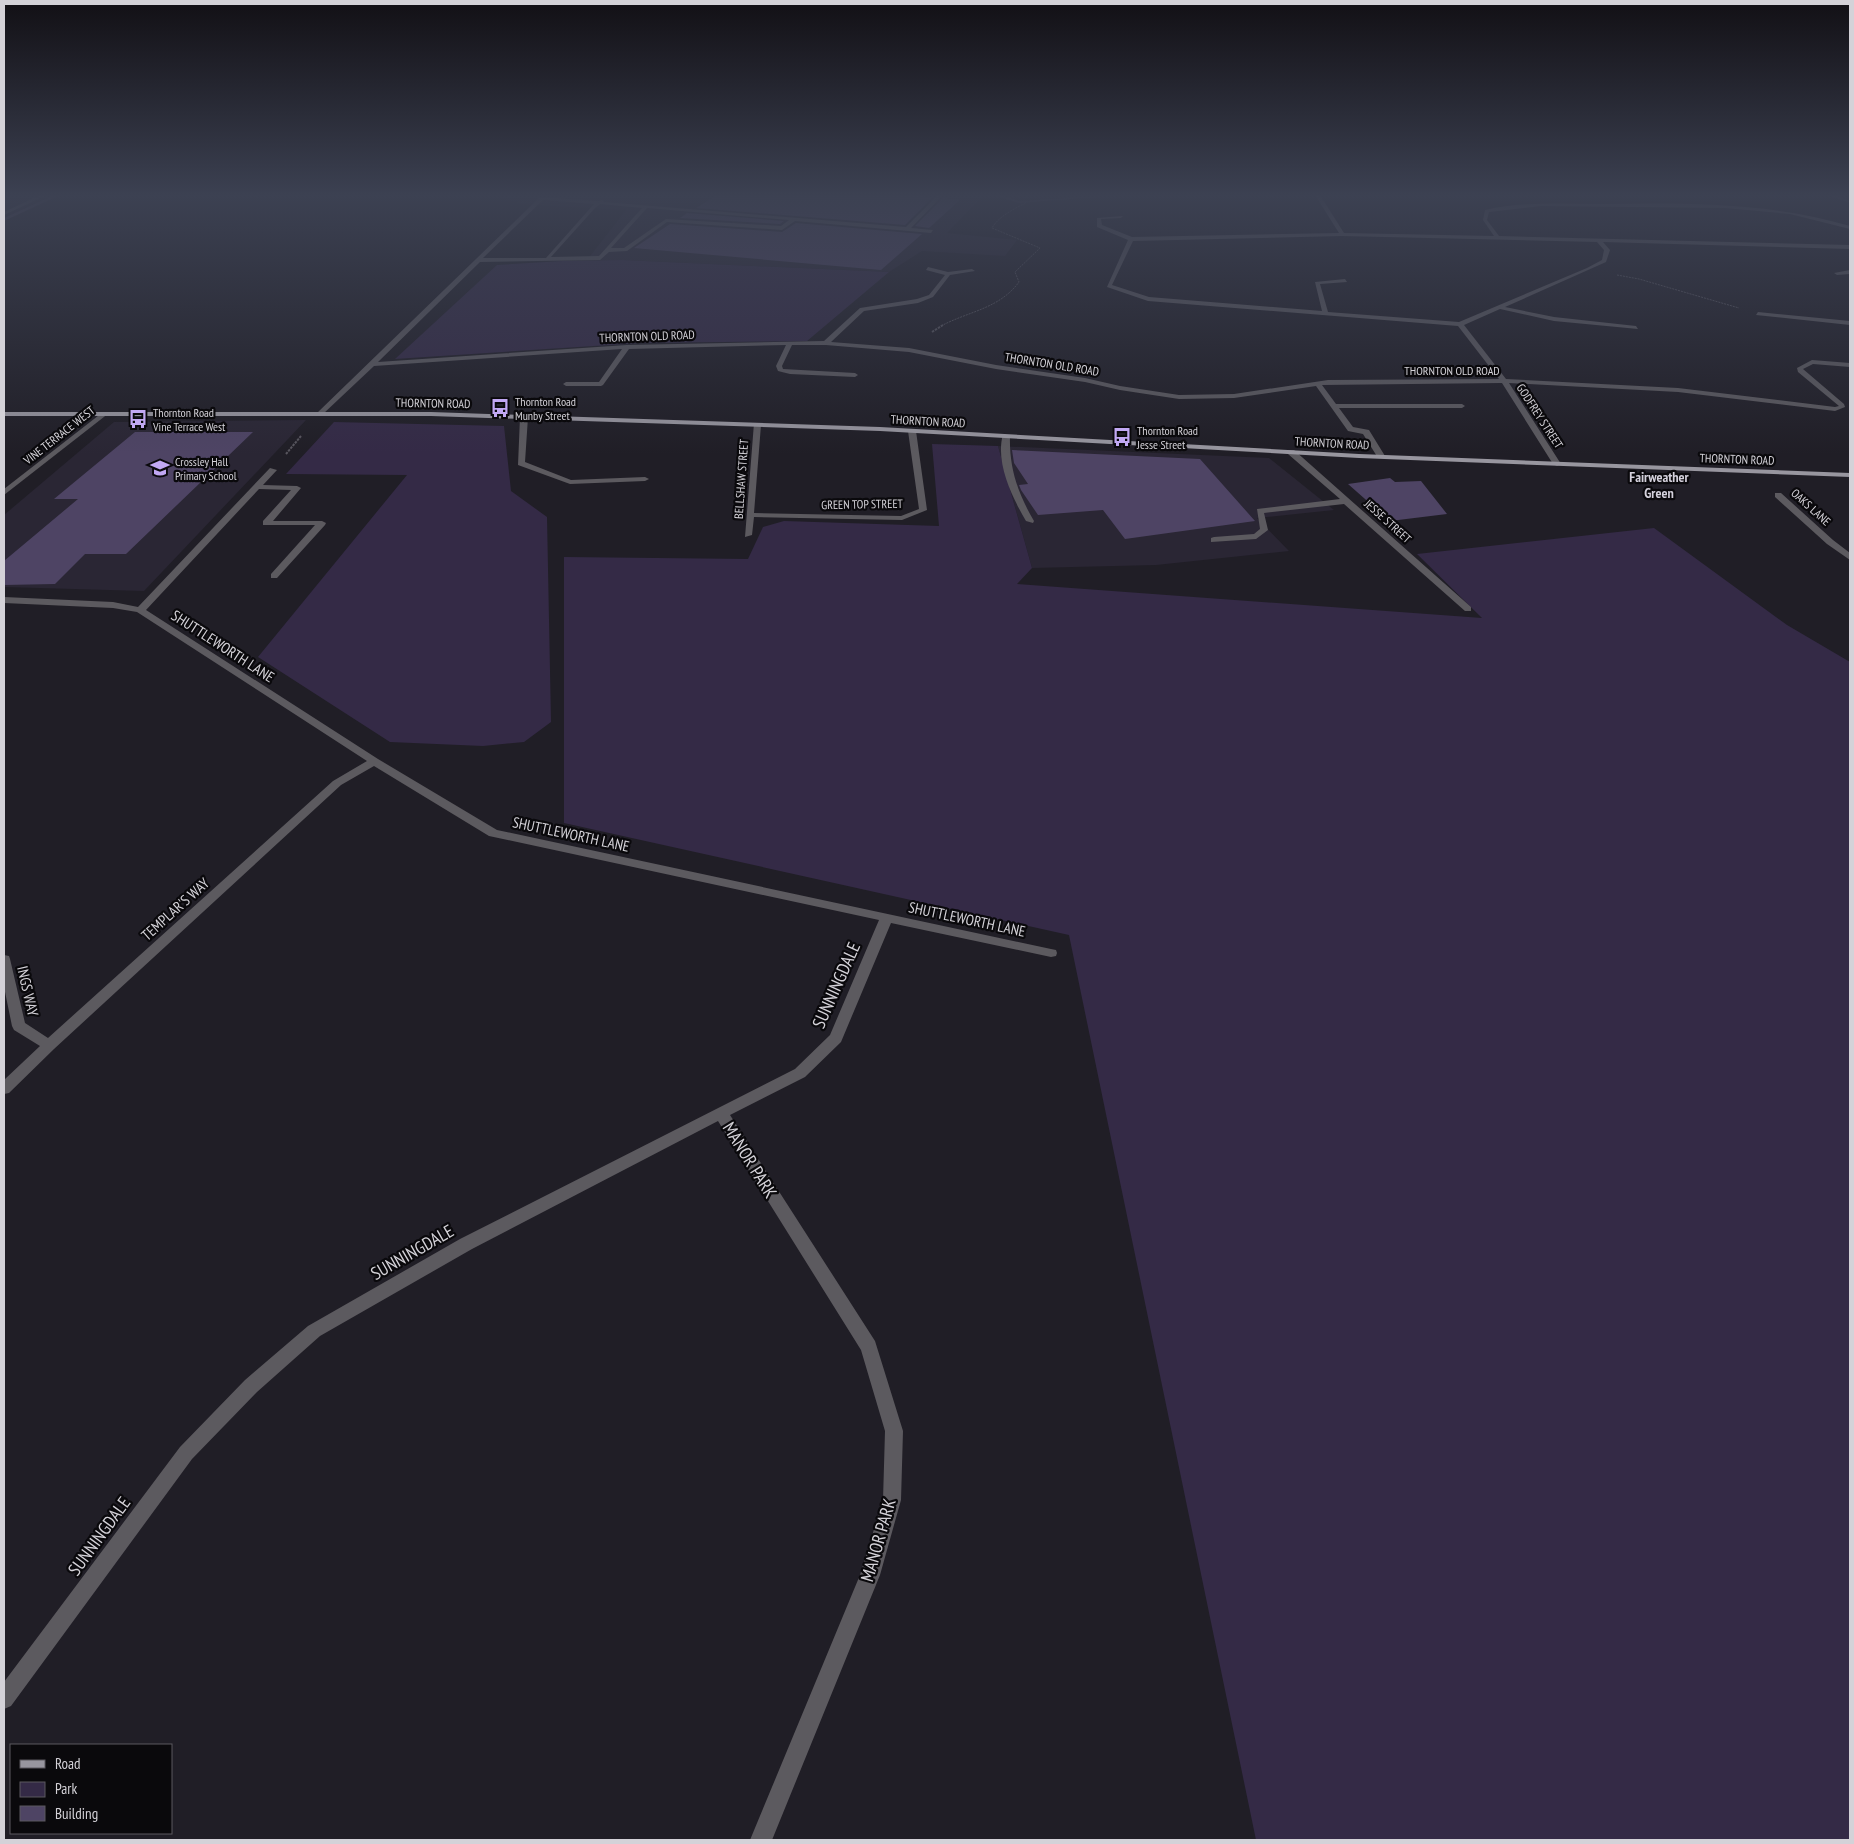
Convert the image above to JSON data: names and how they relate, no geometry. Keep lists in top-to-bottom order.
{
  "streets": {
    "main road": ["THORNTON ROAD"],
    "street": [
      "THORNTON OLD ROAD",
      "GODFREY STREET",
      "VINE TERRACE WEST",
      "BELLSHAW STREET",
      "GREEN TOP STREET",
      "OAKS LANE",
      "JESSE STREET",
      "SHUTTLEWORTH LANE",
      "TEMPLAR'S WAY",
      "SUNNINGDALE",
      "INGS WAY",
      "MANOR PARK"
    ]
  },
  "crossings": [
    ["THORNTON OLD ROAD", "GODFREY STREET"],
    ["THORNTON ROAD", "GODFREY STREET"],
    ["THORNTON ROAD", "VINE TERRACE WEST"],
    ["THORNTON ROAD", "BELLSHAW STREET"],
    ["THORNTON ROAD", "GREEN TOP STREET"],
    ["THORNTON ROAD", "JESSE STREET"],
    ["BELLSHAW STREET", "GREEN TOP STREET"],
    ["SHUTTLEWORTH LANE", "TEMPLAR'S WAY"],
    ["SHUTTLEWORTH LANE", "SUNNINGDALE"],
    ["TEMPLAR'S WAY", "INGS WAY"],
    ["SUNNINGDALE", "MANOR PARK"]
  ],
  "districts": ["Fairweather Green"],
  "places": {
    "bus stop": ["Thornton Road Munby Street", "Thornton Road Vine Terrace West", "Thornton Road Jesse Street"],
    "school or university": ["Crossley Hall Primary School"]
  },
  "legend": ["Road", "Park", "Building"]
}
